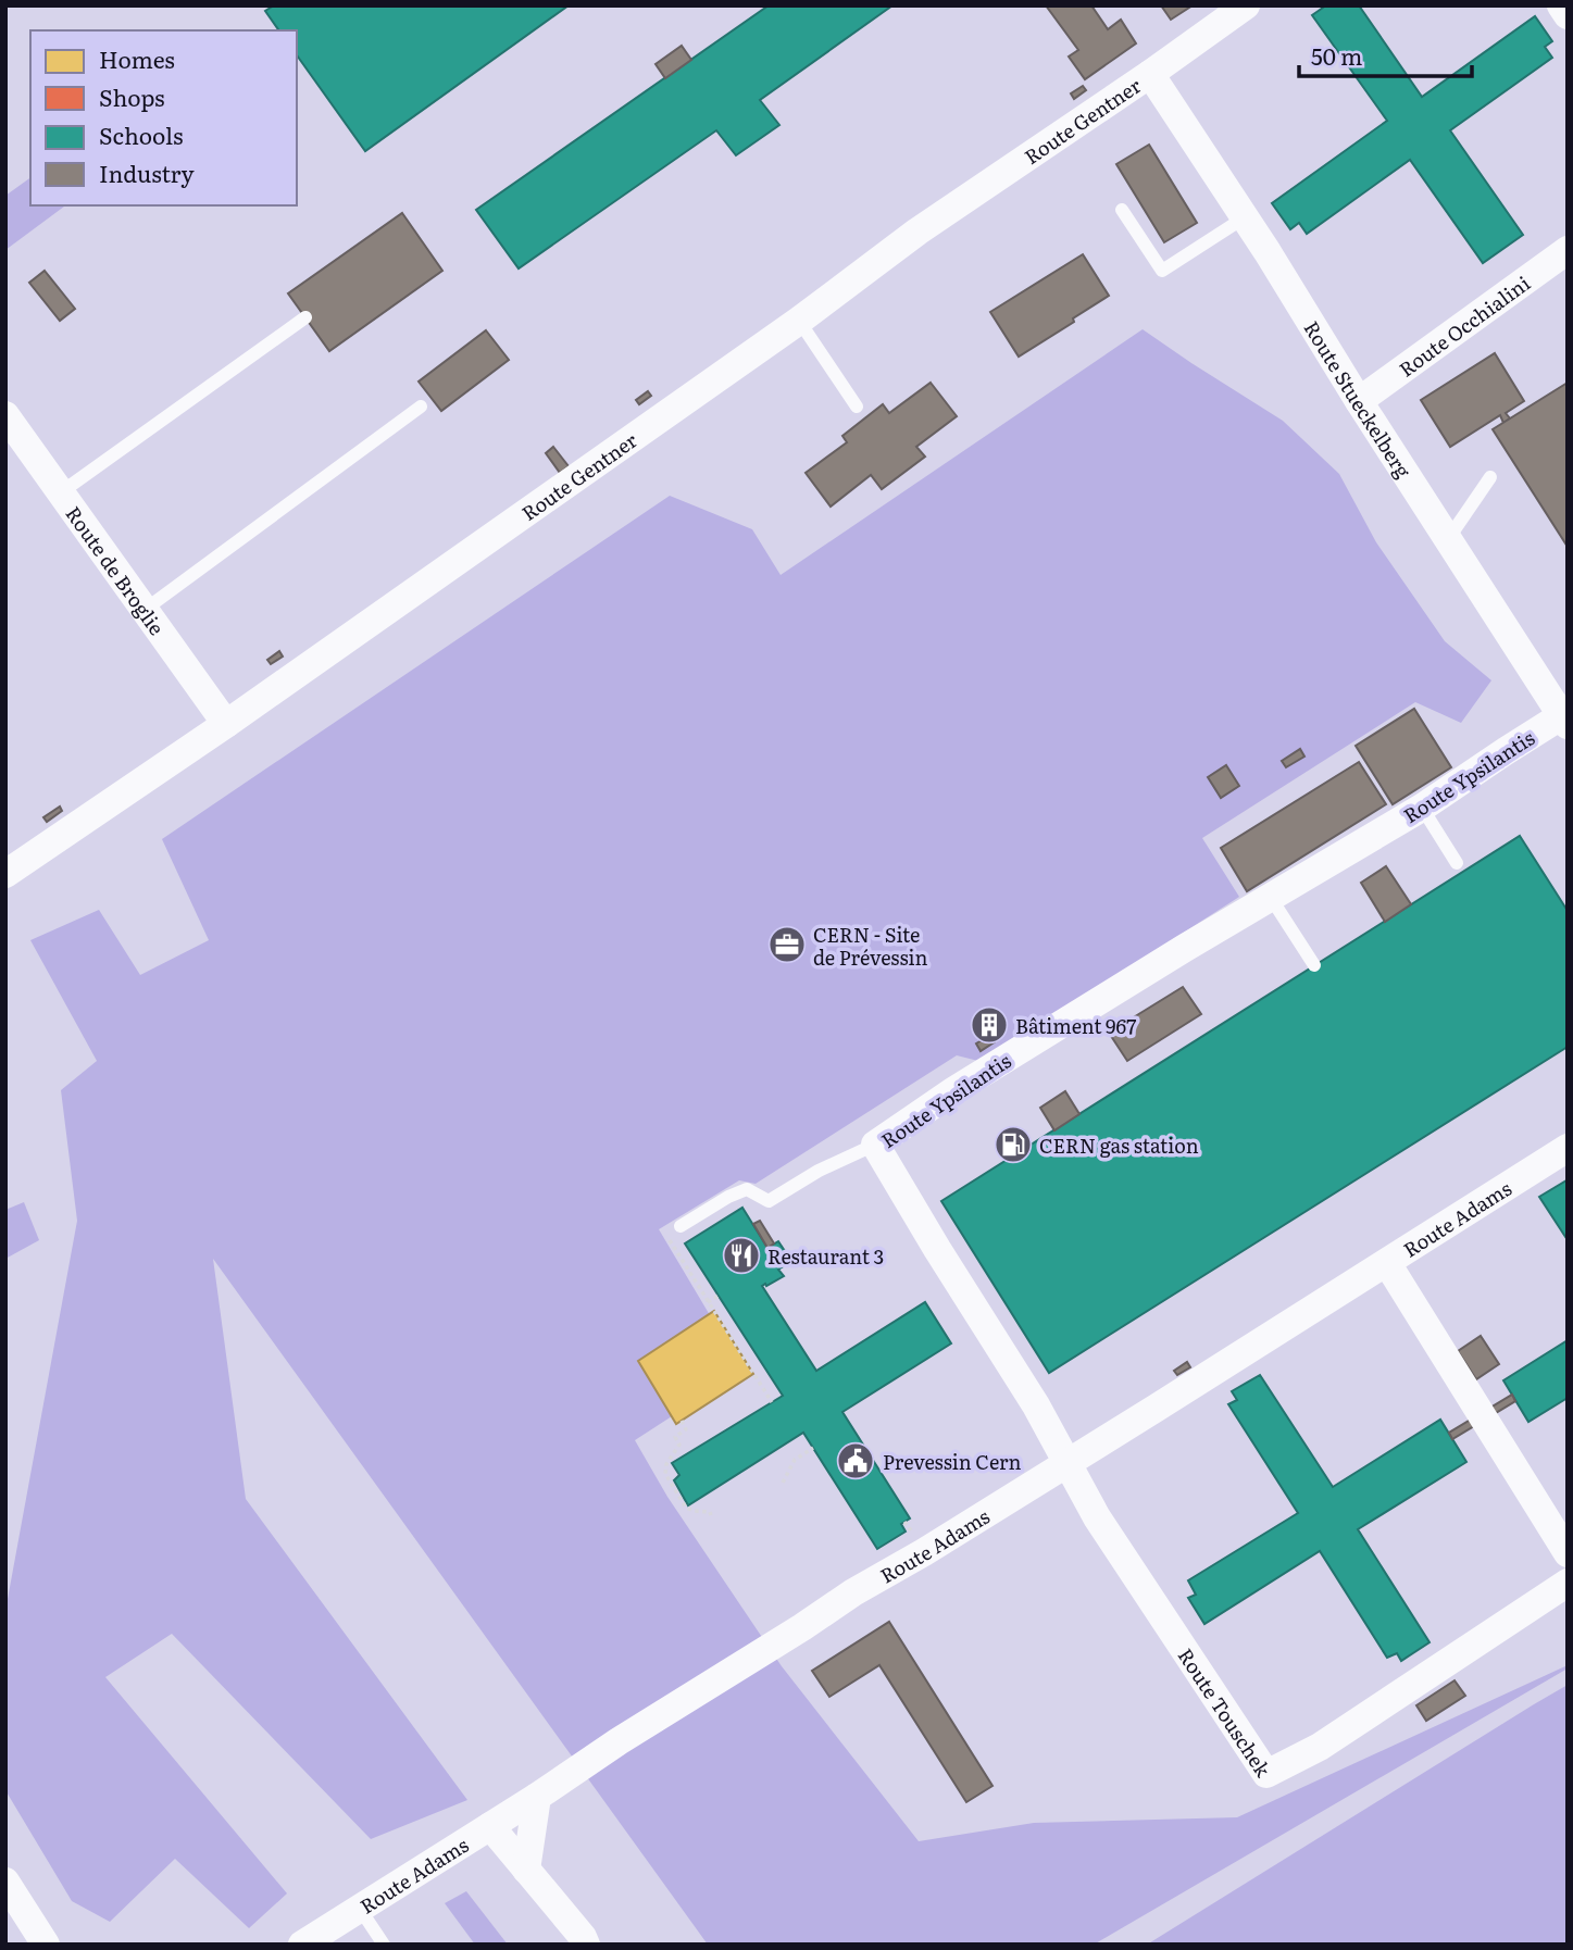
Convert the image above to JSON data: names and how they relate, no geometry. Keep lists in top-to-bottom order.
{
  "streets": {
    "street": [
      "Route Gentner",
      "Route Occhialini",
      "Route Stueckelberg",
      "Route de Broglie",
      "Route Ypsilantis",
      "Route Adams",
      "Route Touschek"
    ]
  },
  "crossings": [
    ["Route Gentner", "Route Stueckelberg"],
    ["Route Gentner", "Route de Broglie"],
    ["Route Occhialini", "Route Stueckelberg"],
    ["Route Stueckelberg", "Route Ypsilantis"],
    ["Route Ypsilantis", "Route Adams"],
    ["Route Ypsilantis", "Route Touschek"],
    ["Route Adams", "Route Touschek"]
  ],
  "places": {
    "office": ["CERN - Site de Prévessin"],
    "building": ["Bâtiment 967"],
    "fuel station": ["CERN gas station"],
    "restaurant": ["Restaurant 3"],
    "public building": ["Prevessin Cern"]
  },
  "legend": [
    "Homes",
    "Shops",
    "Schools",
    "Industry"
  ],
  "scale_bar": "50 m"
}
